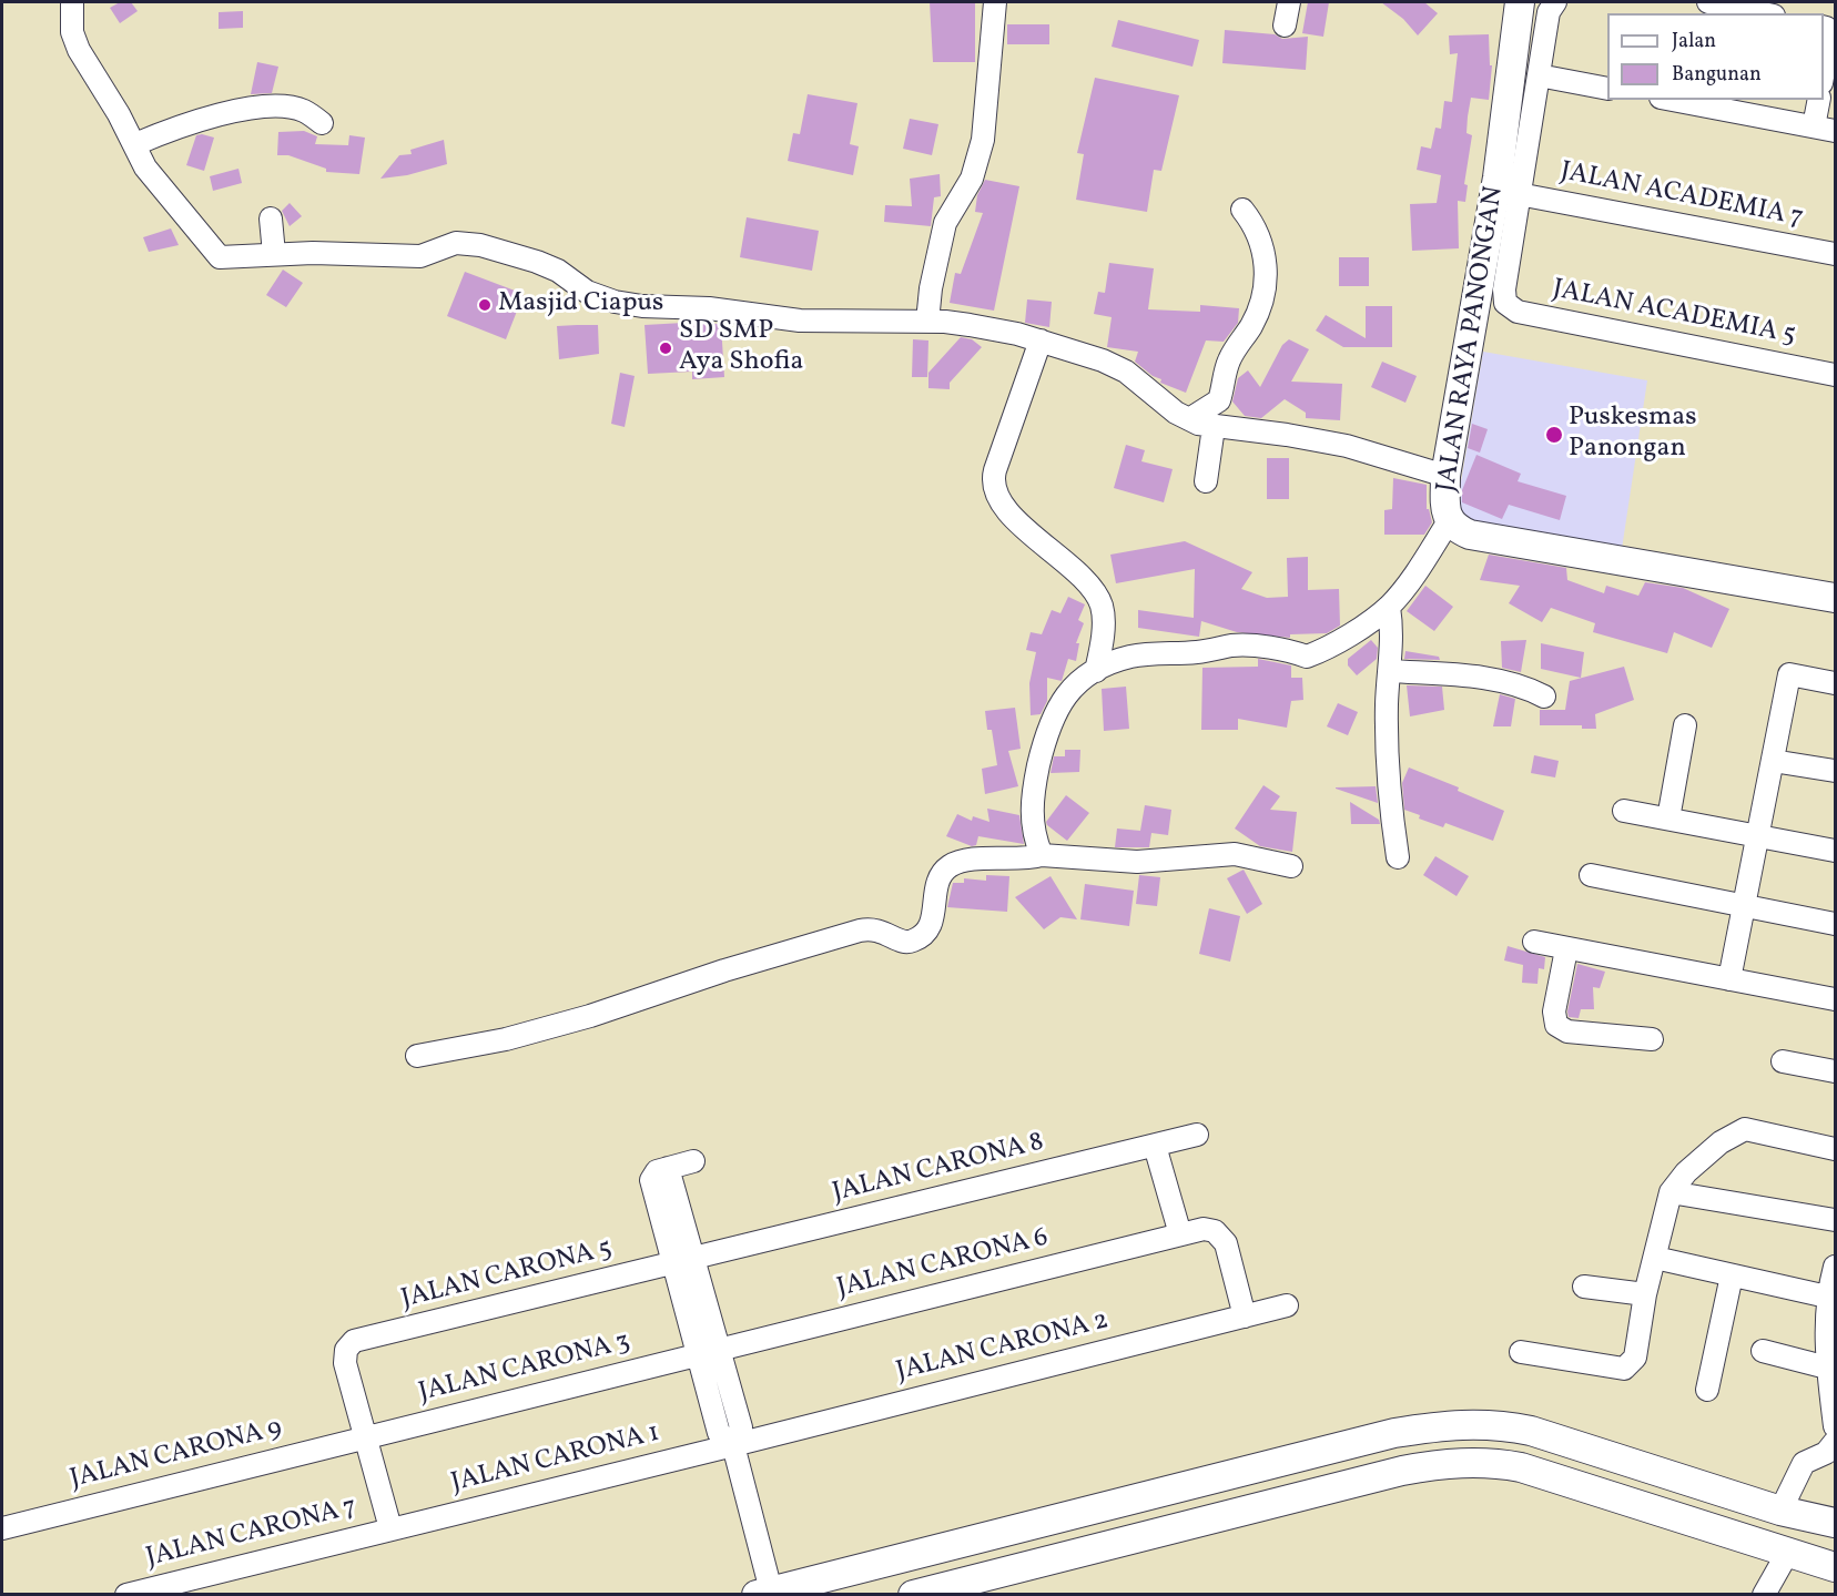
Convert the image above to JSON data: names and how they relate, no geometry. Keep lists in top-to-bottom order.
{
  "streets": {
    "street": [
      "JALAN ACADEMIA 7",
      "JALAN ACADEMIA 5",
      "JALAN RAYA PANONGAN",
      "JALAN CARONA 8",
      "JALAN CARONA 6",
      "JALAN CARONA 5",
      "JALAN CARONA 2",
      "JALAN CARONA 3",
      "JALAN CARONA 9",
      "JALAN CARONA 1",
      "JALAN CARONA 7"
    ]
  },
  "crossings": [
    ["JALAN ACADEMIA 7", "JALAN ACADEMIA 5"],
    ["JALAN CARONA 8", "JALAN CARONA 5"],
    ["JALAN CARONA 6", "JALAN CARONA 2"],
    ["JALAN CARONA 6", "JALAN CARONA 3"],
    ["JALAN CARONA 5", "JALAN CARONA 3"],
    ["JALAN CARONA 5", "JALAN CARONA 9"],
    ["JALAN CARONA 2", "JALAN CARONA 1"],
    ["JALAN CARONA 3", "JALAN CARONA 9"],
    ["JALAN CARONA 1", "JALAN CARONA 7"]
  ],
  "places": ["Masjid Ciapus", "SD SMP Aya Shofia", "Puskesmas Panongan"],
  "legend": ["Jalan", "Bangunan"]
}
